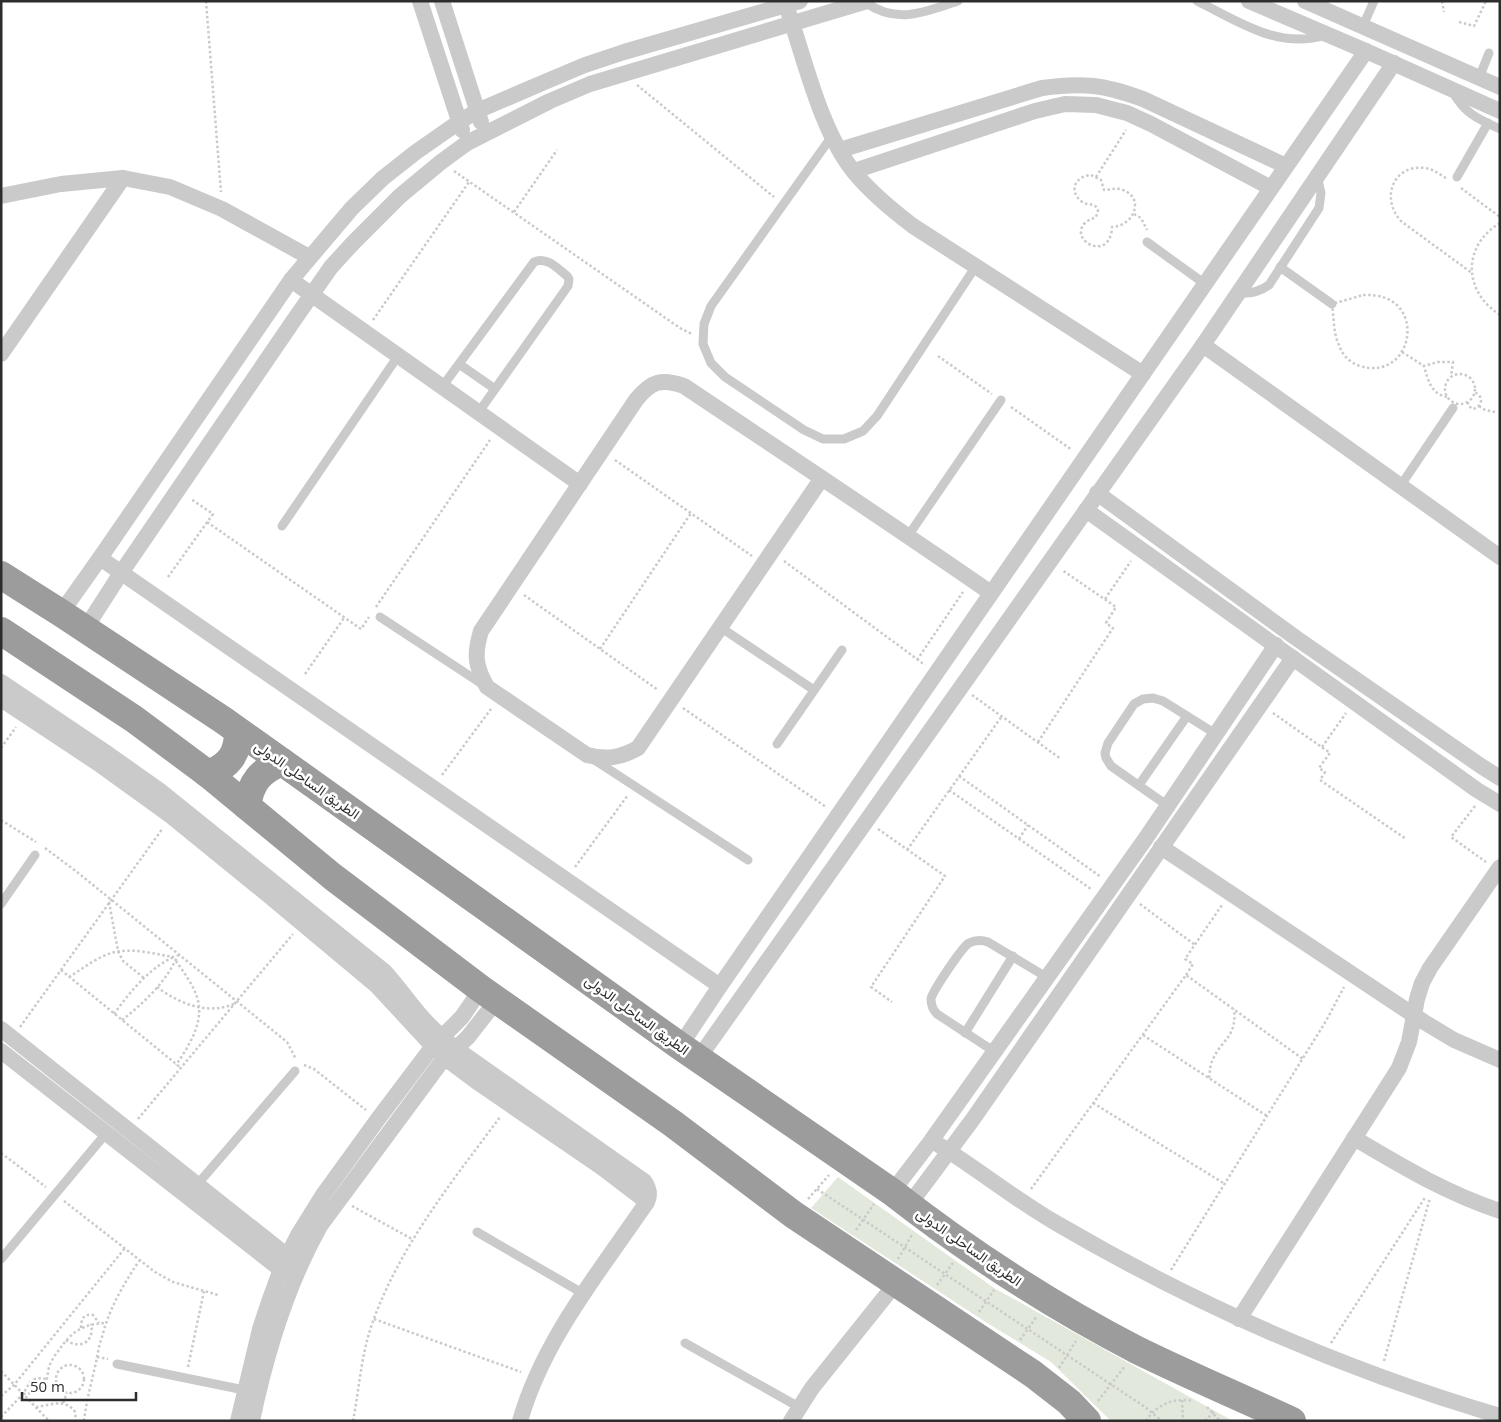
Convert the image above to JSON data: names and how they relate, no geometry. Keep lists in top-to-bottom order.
{
  "streets": {
    "highway": ["الطريق الساحلى الدولى"]
  },
  "scale_bar": "50 m"
}
